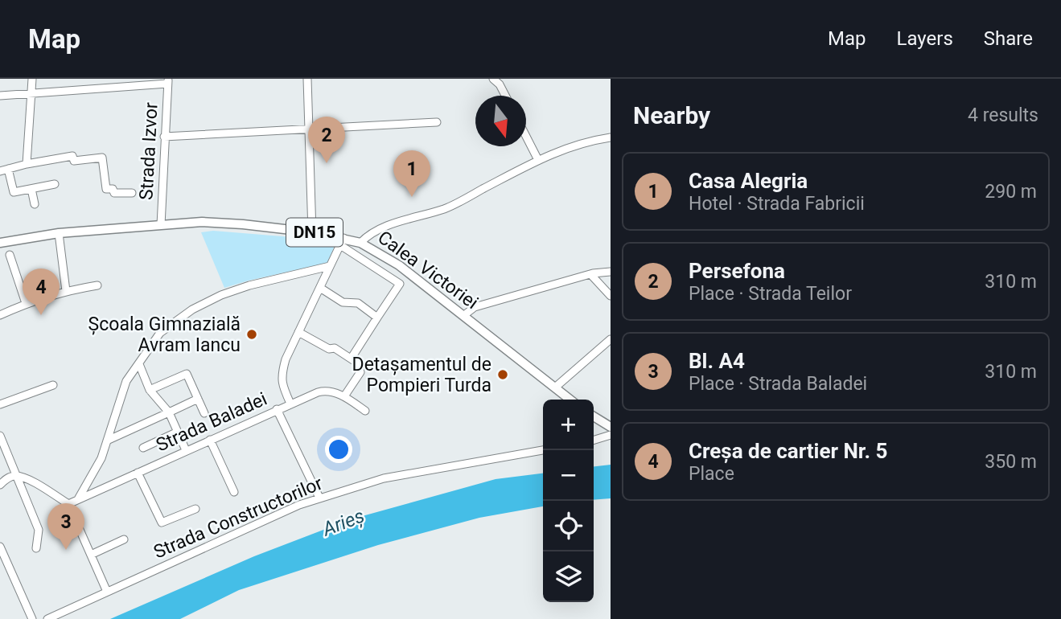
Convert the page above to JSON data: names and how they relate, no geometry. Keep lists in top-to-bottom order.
{
  "streets": {
    "main road": ["DN15", "Calea Victoriei"],
    "street": ["Strada Izvor", "Strada Baladei", "Strada Constructorilor"]
  },
  "crossings": [
    ["Strada Izvor", "Calea Victoriei"],
    ["Calea Victoriei", "Strada Baladei"]
  ],
  "water": ["Arieș"],
  "places": ["Școala Gimnazială Avram Iancu", "Detașamentul de Pompieri Turda"],
  "north": "bottom",
  "page": {
    "header": "Map",
    "nav": ["Map", "Layers", "Share"],
    "heading": ["Nearby", "4 results"],
    "pins": [
      "2",
      "1",
      "4",
      "3"
    ],
    "list": [
      {
        "mark": "1",
        "name": "Casa Alegria",
        "note": "Hotel · Strada Fabricii",
        "value": "290 m"
      },
      {
        "mark": "2",
        "name": "Persefona",
        "note": "Place · Strada Teilor",
        "value": "310 m"
      },
      {
        "mark": "3",
        "name": "Bl. A4",
        "note": "Place · Strada Baladei",
        "value": "310 m"
      },
      {
        "mark": "4",
        "name": "Creșa de cartier Nr. 5",
        "note": "Place",
        "value": "350 m"
      }
    ],
    "map_buttons": ["+", "−"]
  }
}
